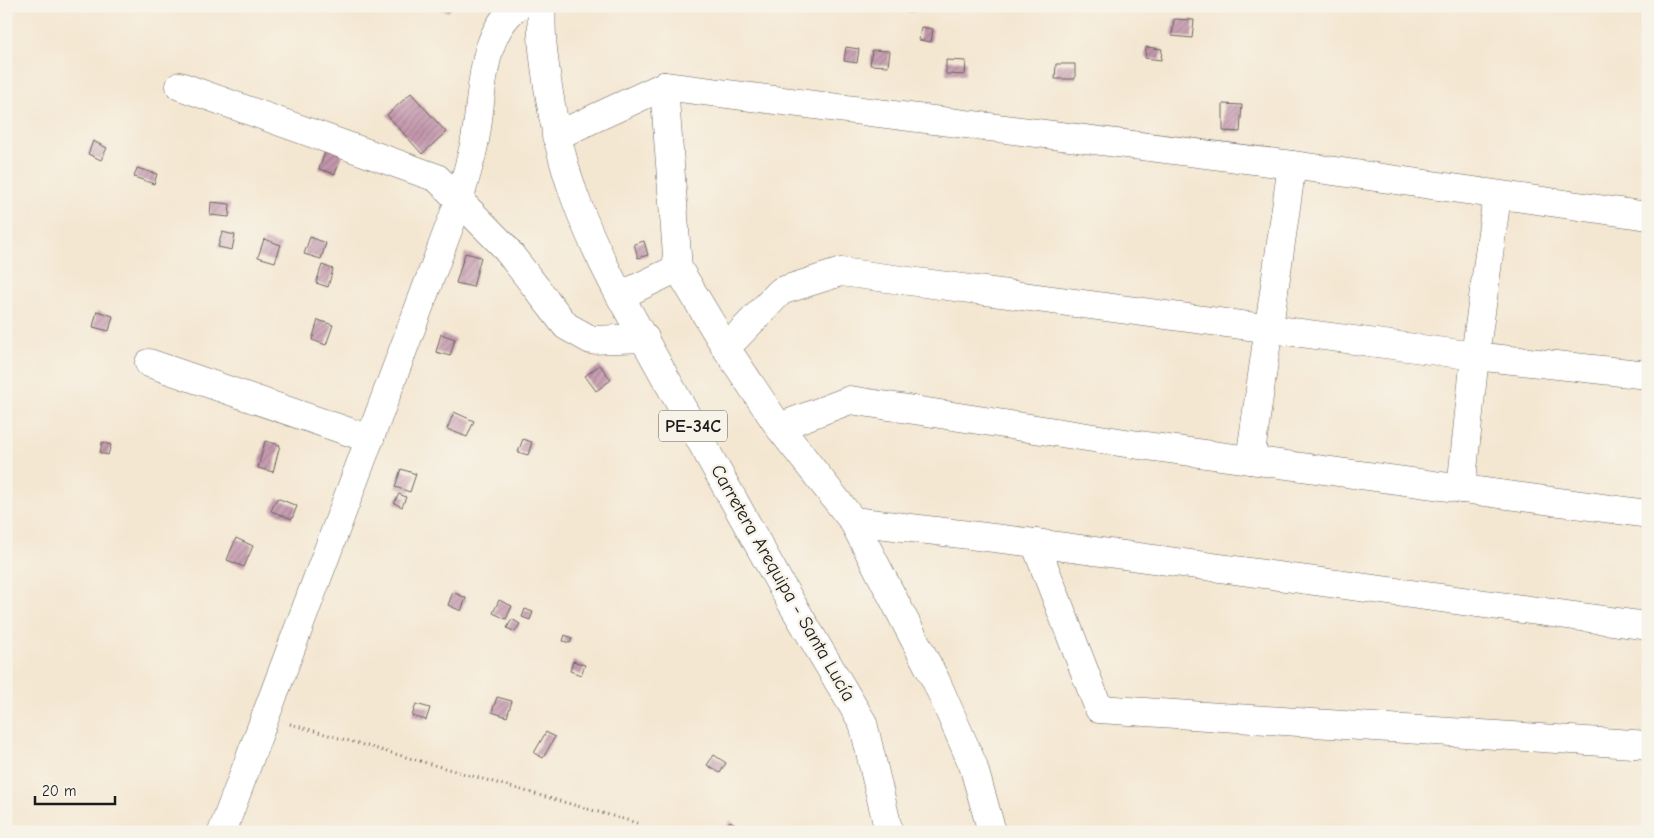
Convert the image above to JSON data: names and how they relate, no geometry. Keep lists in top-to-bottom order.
{
  "streets": {
    "street": ["PE-34C", "Carretera Arequipa - Santa Lucía"]
  },
  "scale_bar": "20 m"
}
